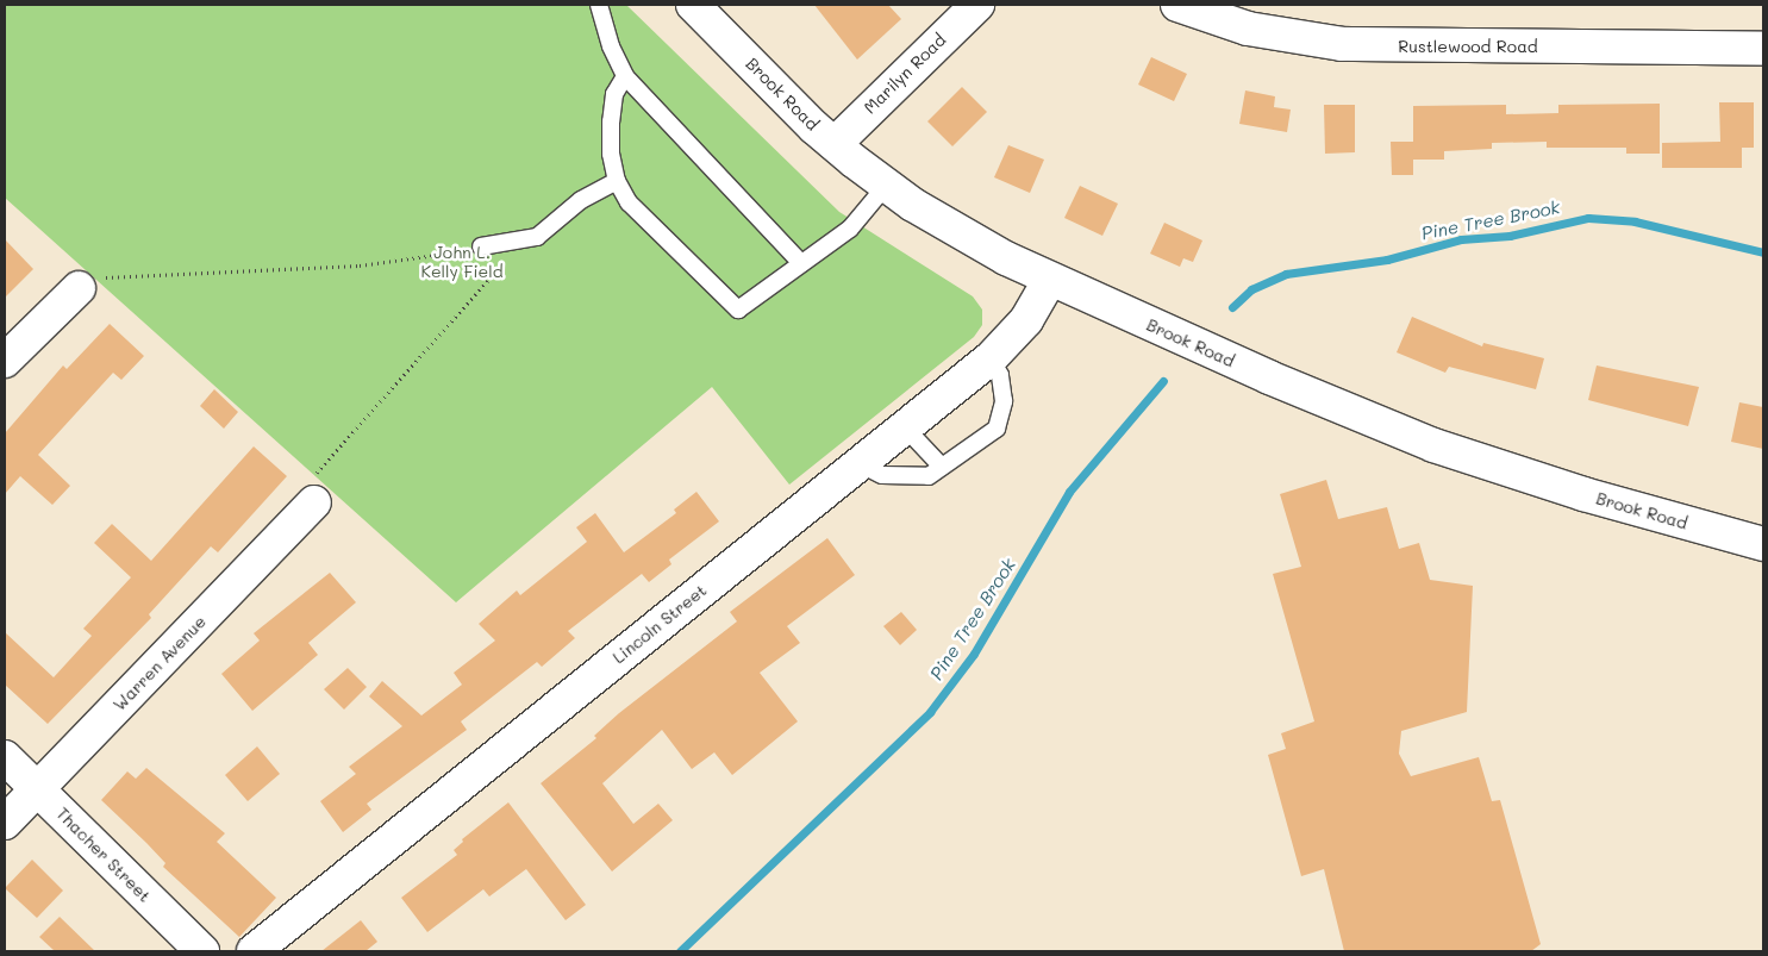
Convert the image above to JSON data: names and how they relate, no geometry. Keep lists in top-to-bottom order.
{
  "streets": {
    "street": [
      "Rustlewood Road",
      "Marilyn Road",
      "Brook Road",
      "Lincoln Street",
      "Warren Avenue",
      "Thacher Street"
    ]
  },
  "crossings": [
    ["Marilyn Road", "Brook Road"],
    ["Brook Road", "Lincoln Street"],
    ["Warren Avenue", "Thacher Street"]
  ],
  "water": ["Pine Tree Brook"],
  "parks": ["John L. Kelly Field"]
}
